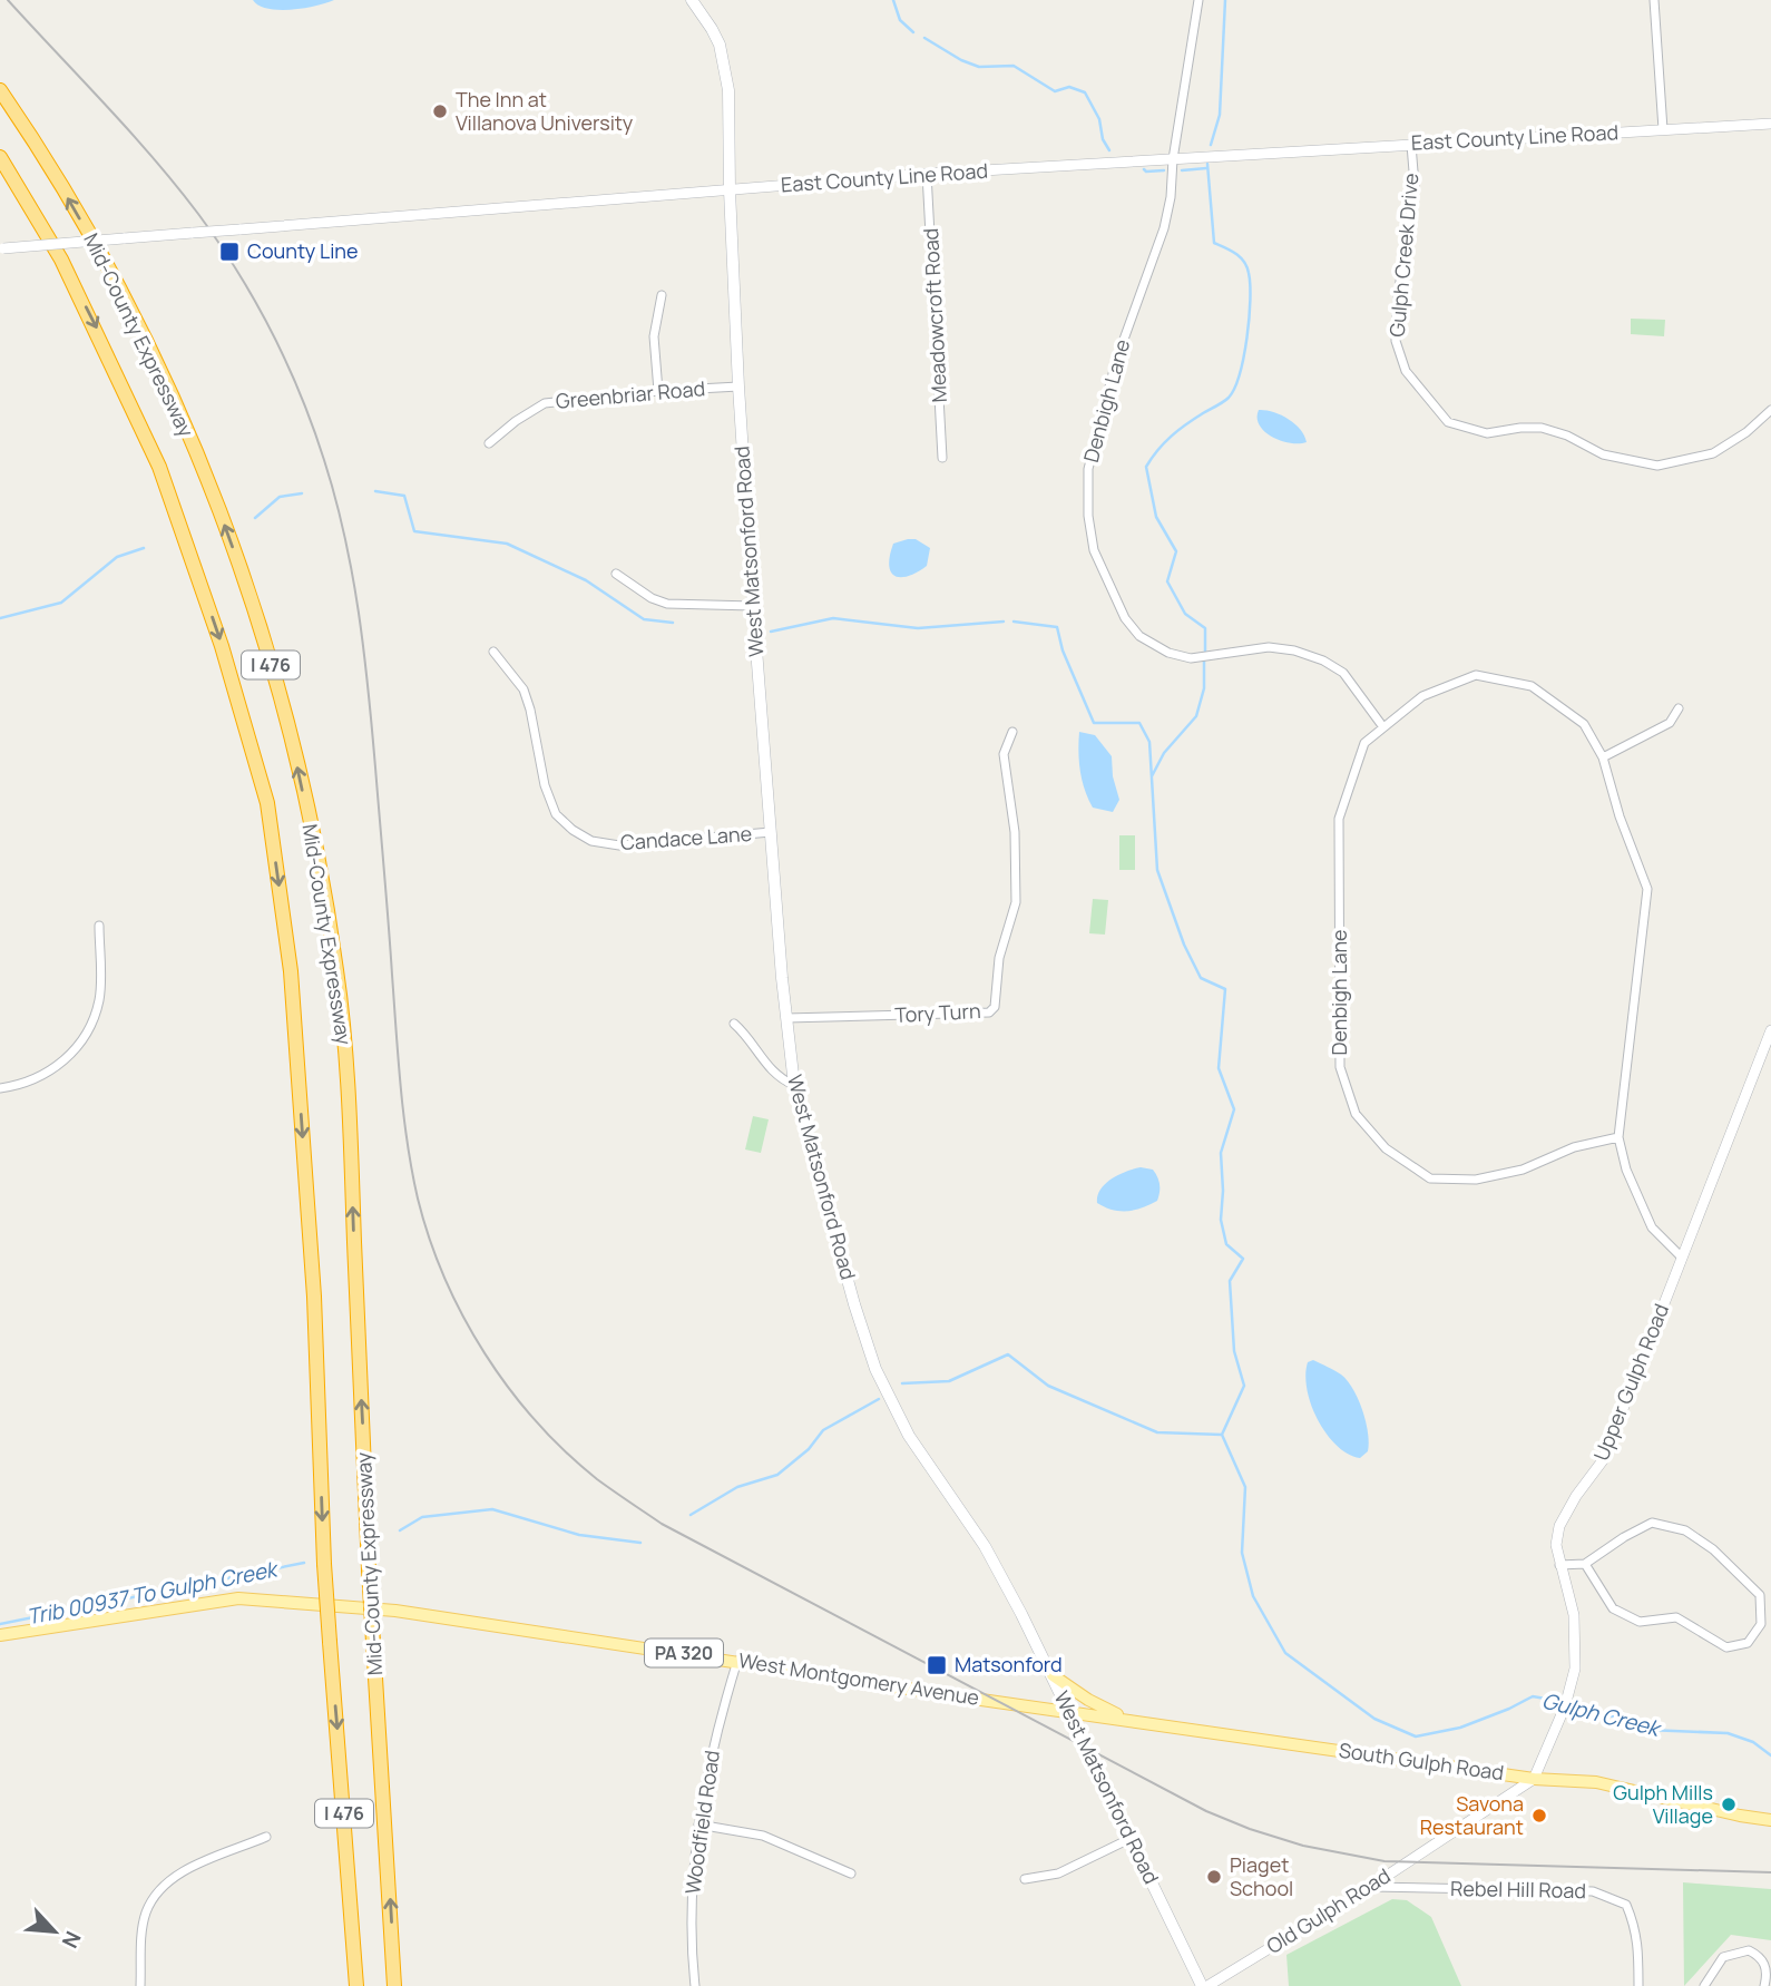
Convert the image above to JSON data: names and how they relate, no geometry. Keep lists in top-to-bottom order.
{
  "streets": {
    "highway": ["Mid-County Expressway", "I 476"],
    "main road": [
      "West Matsonford Road",
      "PA 320",
      "West Montgomery Avenue",
      "South Gulph Road"
    ],
    "street": [
      "East County Line Road",
      "Gulph Creek Drive",
      "Meadowcroft Road",
      "Greenbriar Road",
      "Denbigh Lane",
      "Candace Lane",
      "Tory Turn",
      "Upper Gulph Road",
      "Woodfield Road",
      "Rebel Hill Road",
      "Old Gulph Road"
    ]
  },
  "crossings": [
    ["East County Line Road", "Gulph Creek Drive"],
    ["East County Line Road", "Meadowcroft Road"],
    ["East County Line Road", "Denbigh Lane"],
    ["East County Line Road", "West Matsonford Road"],
    ["Greenbriar Road", "West Matsonford Road"],
    ["Denbigh Lane", "Upper Gulph Road"],
    ["West Matsonford Road", "Candace Lane"],
    ["West Matsonford Road", "Tory Turn"],
    ["West Matsonford Road", "West Montgomery Avenue"],
    ["West Matsonford Road", "South Gulph Road"],
    ["West Matsonford Road", "Old Gulph Road"],
    ["Upper Gulph Road", "South Gulph Road"],
    ["Upper Gulph Road", "Old Gulph Road"],
    ["West Montgomery Avenue", "South Gulph Road"],
    ["West Montgomery Avenue", "Woodfield Road"],
    ["South Gulph Road", "Old Gulph Road"],
    ["Rebel Hill Road", "Old Gulph Road"]
  ],
  "water": ["Trib 00937 To Gulph Creek", "Gulph Creek"],
  "places": {
    "other": [
      "The Inn at Villanova University",
      "Gulph Mills Village",
      "Savona Restaurant",
      "Piaget School"
    ],
    "transit": ["County Line", "Matsonford"]
  },
  "north": "bottom right"
}
